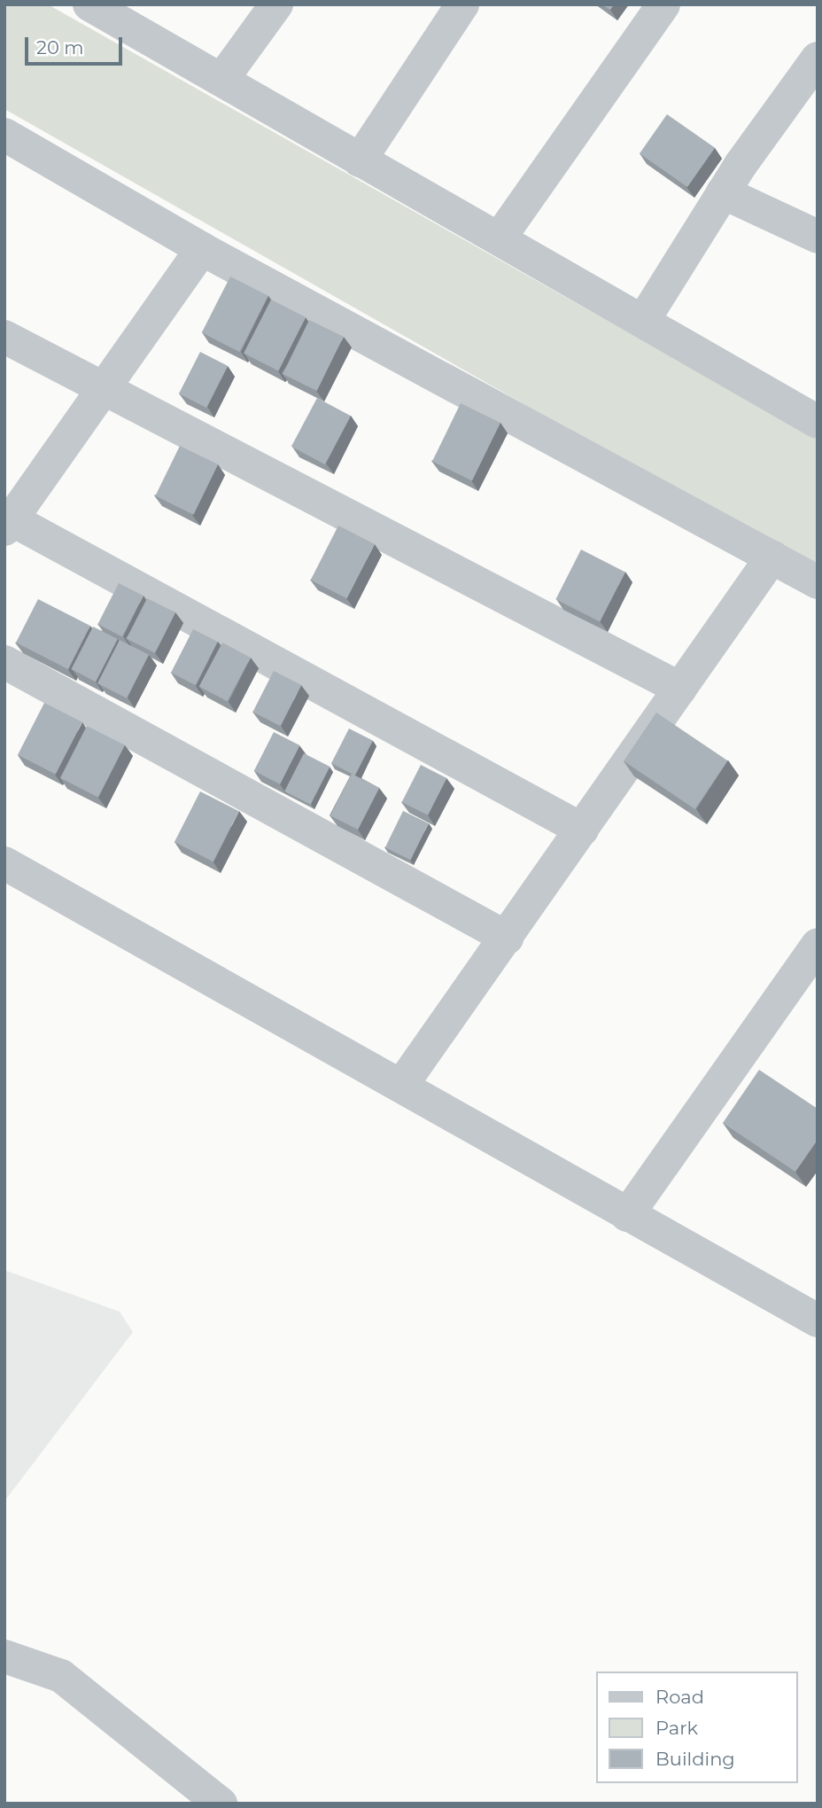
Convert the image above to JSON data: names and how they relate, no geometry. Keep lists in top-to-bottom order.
{
  "legend": ["Road", "Park", "Building"],
  "scale_bar": "20 m"
}
